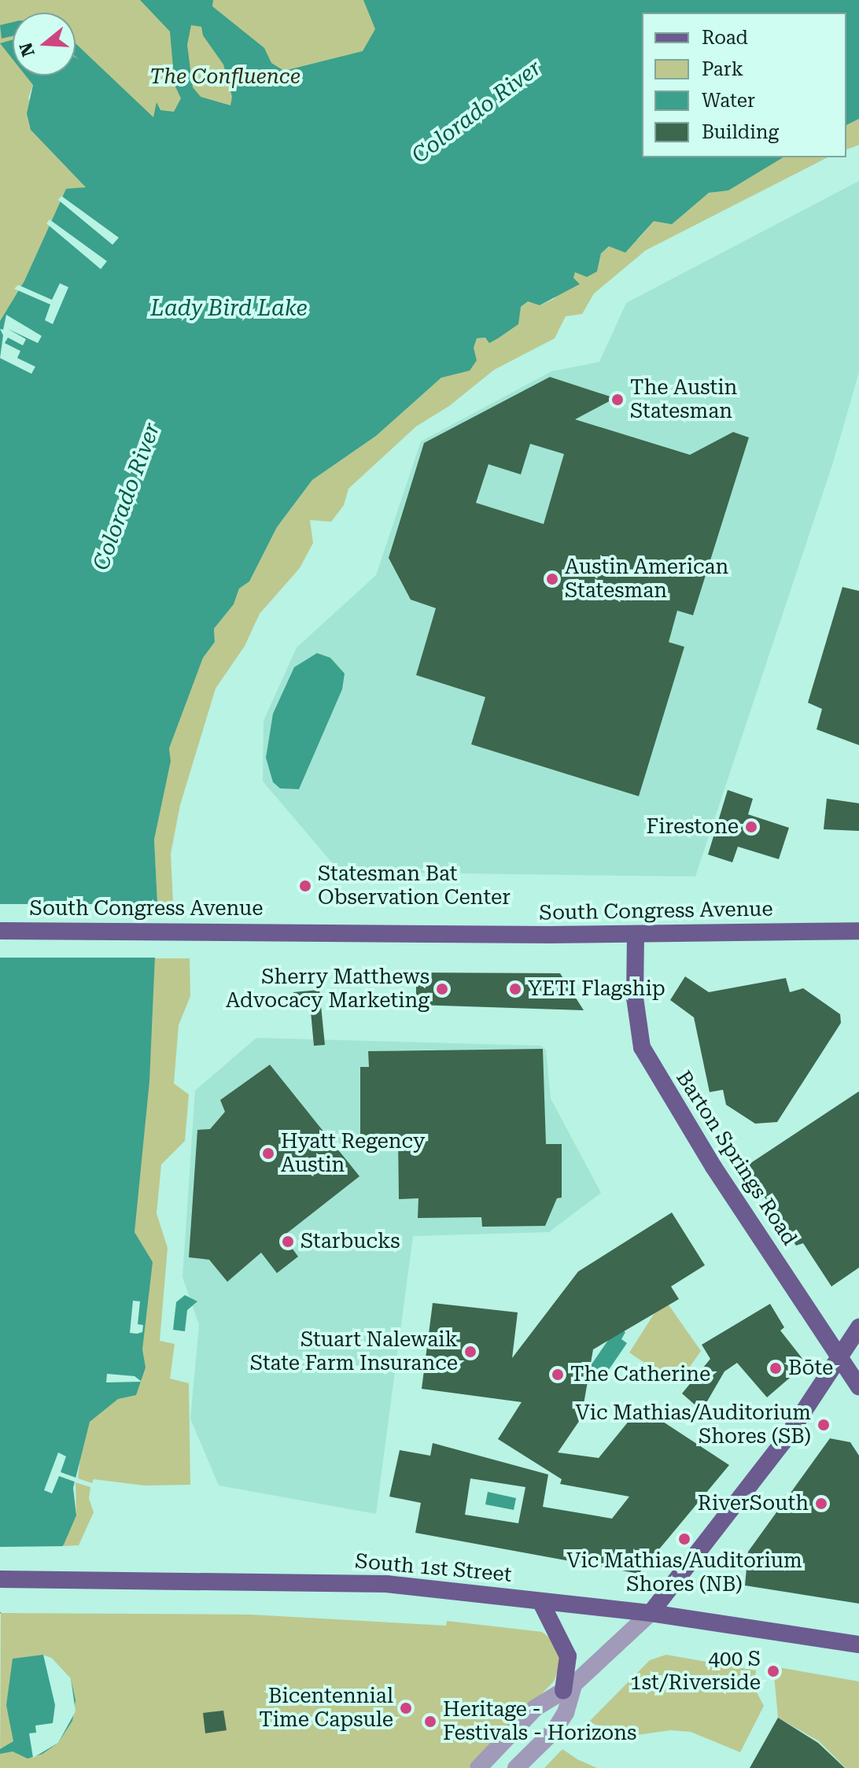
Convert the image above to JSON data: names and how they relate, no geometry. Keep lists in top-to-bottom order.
{
  "streets": {
    "main road": ["South Congress Avenue", "Barton Springs Road", "South 1st Street"]
  },
  "crossings": [
    ["South Congress Avenue", "Barton Springs Road"]
  ],
  "water": ["Colorado River", "Lady Bird Lake"],
  "parks": ["The Confluence"],
  "places": [
    "The Austin Statesman",
    "Austin American Statesman",
    "Firestone",
    "Statesman Bat Observation Center",
    "Sherry Matthews Advocacy Marketing",
    "YETI Flagship",
    "Hyatt Regency Austin",
    "Starbucks",
    "Stuart Nalewaik State Farm Insurance",
    "Bōte",
    "The Catherine",
    "Vic Mathias/Auditorium Shores (SB)",
    "RiverSouth",
    "Vic Mathias/Auditorium Shores (NB)",
    "400 S 1st/Riverside",
    "Bicentennial Time Capsule",
    "Heritage - Festivals - Horizons"
  ],
  "legend": [
    "Road",
    "Park",
    "Water",
    "Building"
  ],
  "north": "left"
}
